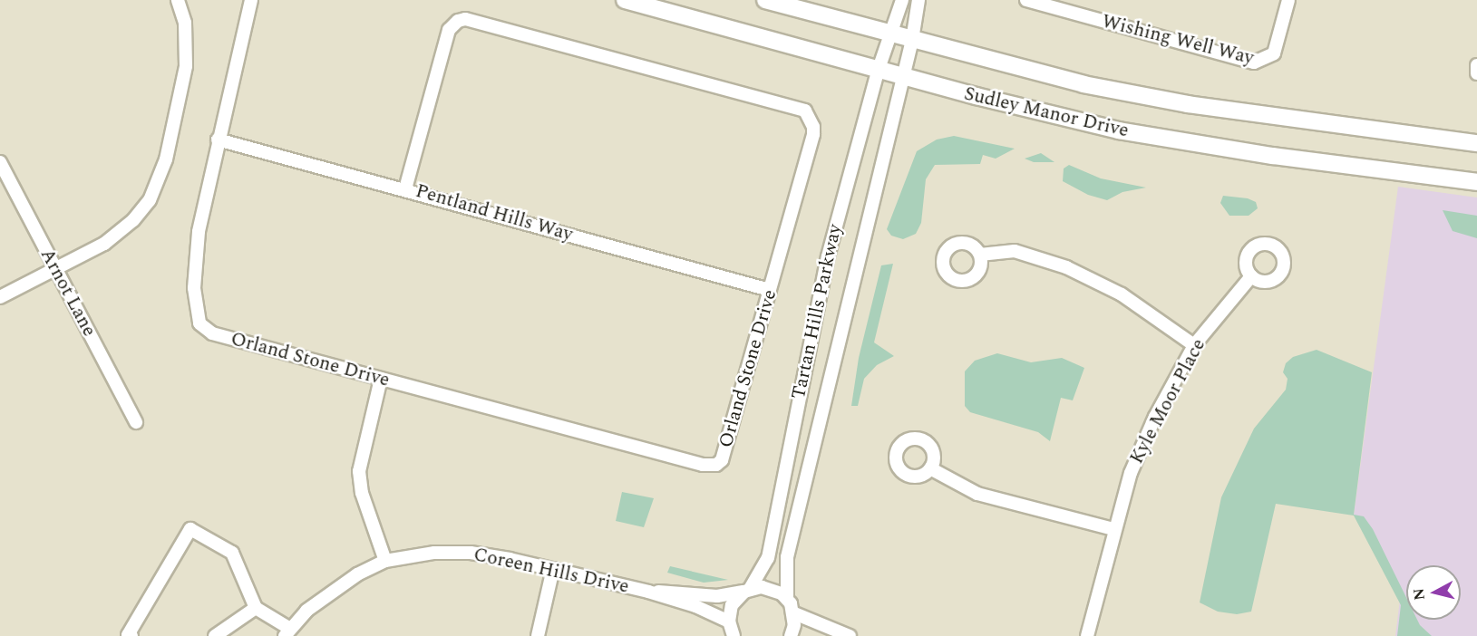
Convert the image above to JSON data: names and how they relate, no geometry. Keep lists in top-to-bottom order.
{
  "streets": {
    "main road": ["Sudley Manor Drive"],
    "street": [
      "Wishing Well Way",
      "Pentland Hills Way",
      "Arnot Lane",
      "Tartan Hills Parkway",
      "Orland Stone Drive",
      "Kyle Moor Place",
      "Coreen Hills Drive"
    ]
  },
  "crossings": [
    ["Sudley Manor Drive", "Tartan Hills Parkway"],
    ["Pentland Hills Way", "Orland Stone Drive"],
    ["Tartan Hills Parkway", "Coreen Hills Drive"]
  ],
  "north": "left"
}
